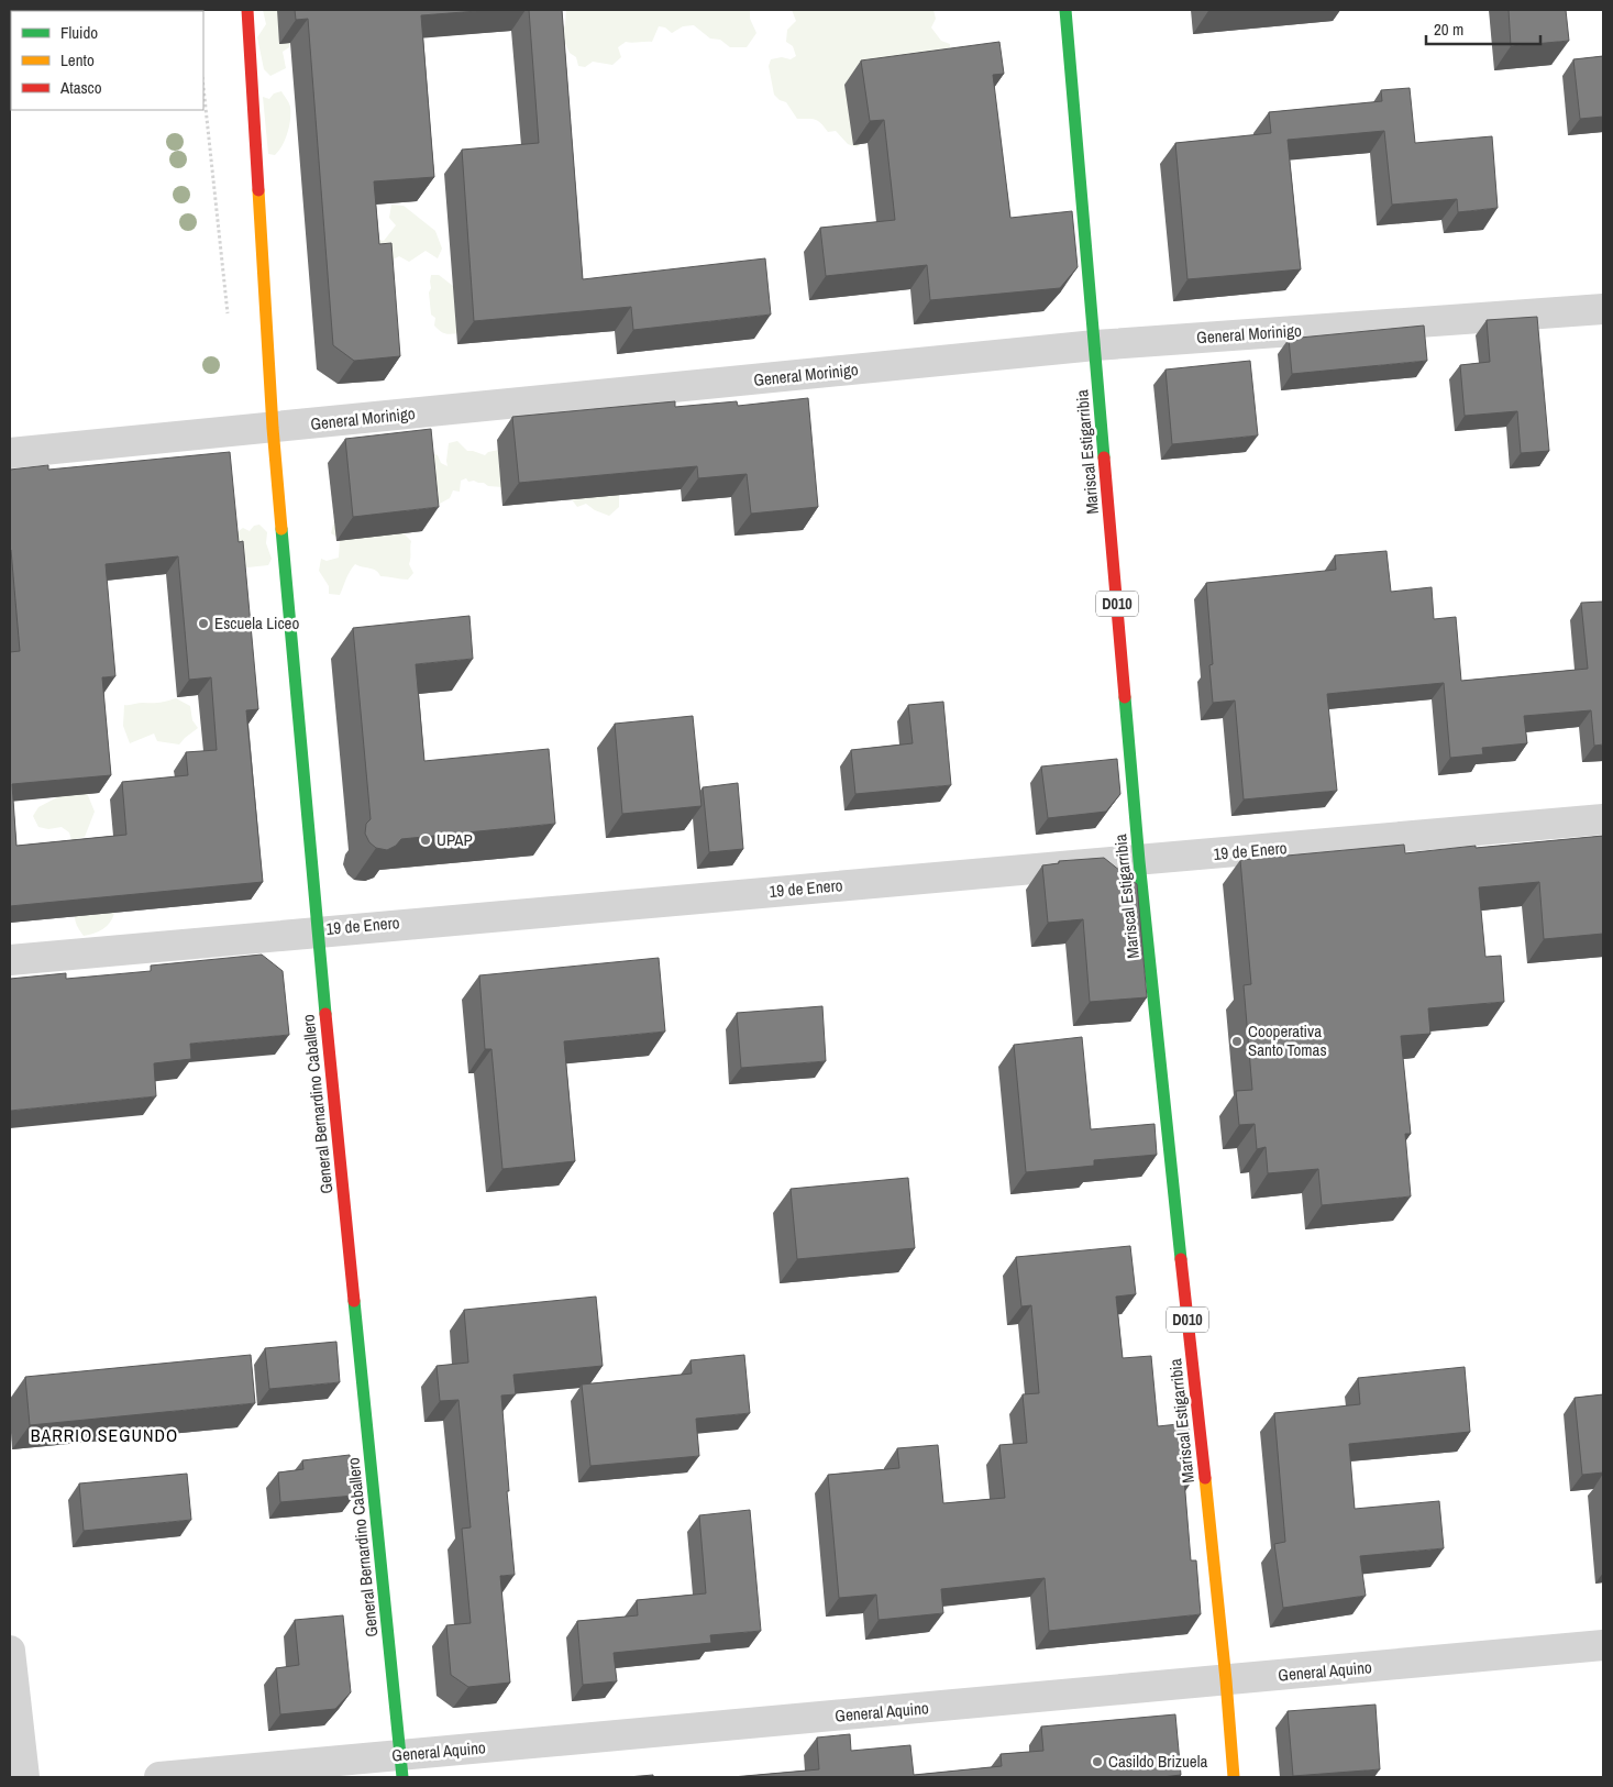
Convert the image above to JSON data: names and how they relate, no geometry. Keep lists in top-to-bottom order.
{
  "streets": {
    "main road": ["Mariscal Estigarribia", "D010", "General Bernardino Caballero"],
    "street": ["General Morinigo", "19 de Enero", "General Aquino"]
  },
  "crossings": [
    ["General Morinigo", "Mariscal Estigarribia"],
    ["General Morinigo", "General Bernardino Caballero"],
    ["Mariscal Estigarribia", "19 de Enero"],
    ["Mariscal Estigarribia", "General Aquino"],
    ["19 de Enero", "General Bernardino Caballero"],
    ["General Bernardino Caballero", "General Aquino"]
  ],
  "districts": ["BARRIO SEGUNDO"],
  "places": [
    "Escuela Liceo",
    "UPAP",
    "Cooperativa Santo Tomas",
    "Casildo Brizuela"
  ],
  "legend": ["Fluido", "Lento", "Atasco"],
  "scale_bar": "20 m"
}
